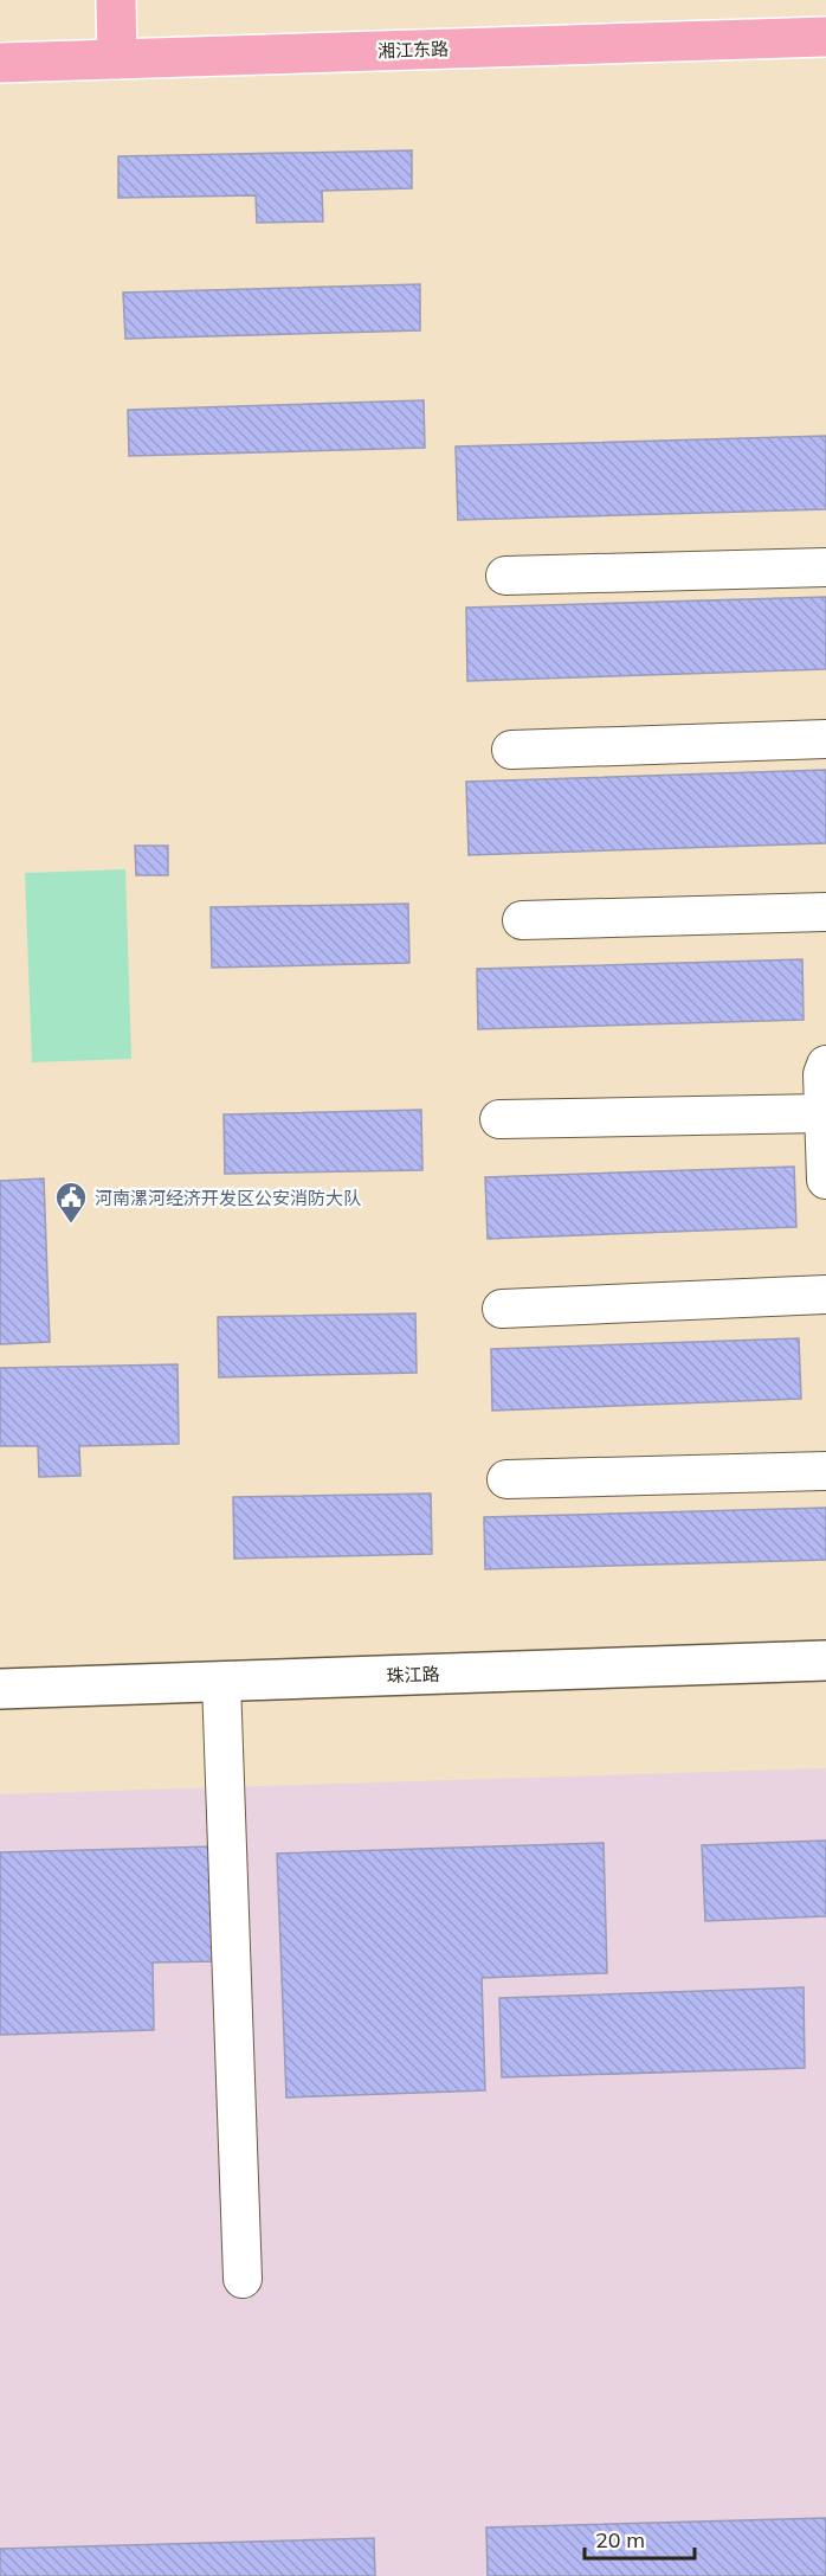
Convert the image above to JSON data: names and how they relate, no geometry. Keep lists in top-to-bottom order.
{
  "streets": {
    "main road": ["湘江东路"],
    "street": ["珠江路"]
  },
  "places": {
    "public building": ["河南漯河经济开发区公安消防大队"]
  },
  "scale_bar": "20 m"
}
